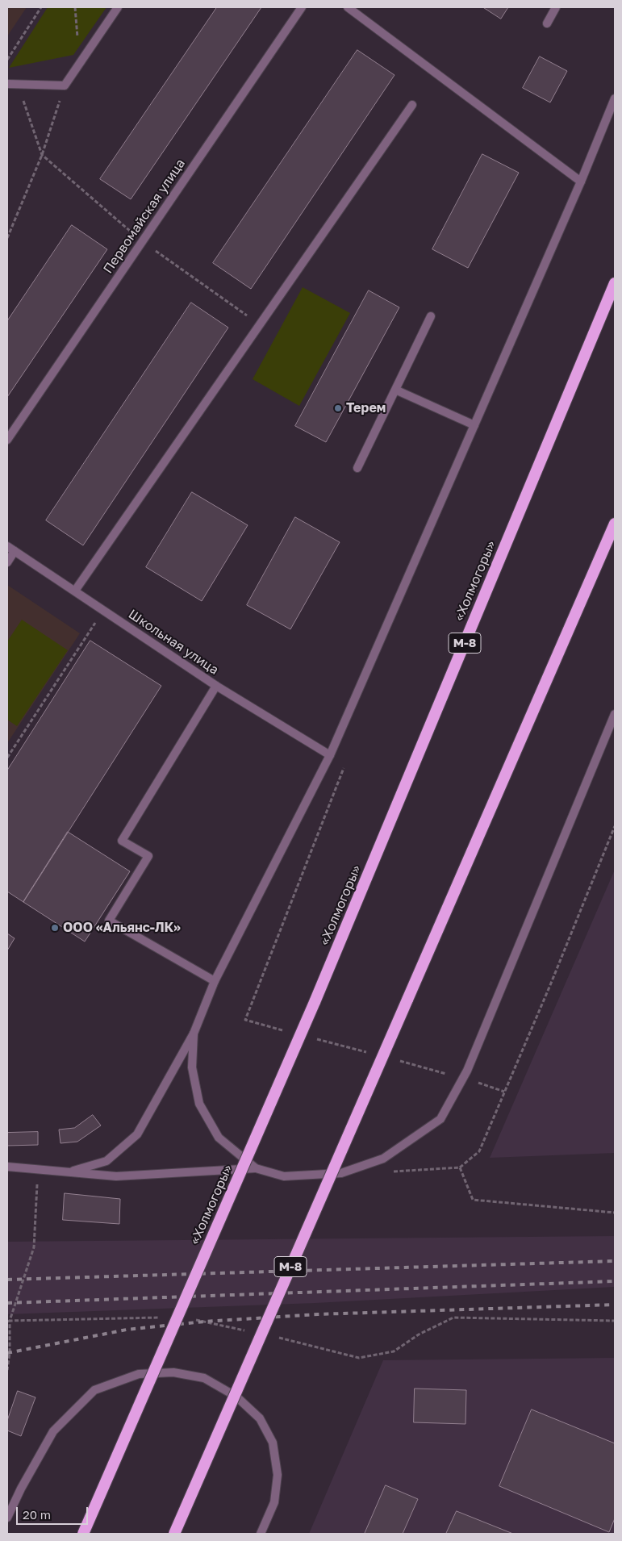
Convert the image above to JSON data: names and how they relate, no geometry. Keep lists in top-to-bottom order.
{
  "streets": {
    "highway": ["«Холмогоры»", "М-8"],
    "street": ["Первомайская улица", "Школьная улица"]
  },
  "places": ["Терем", "ООО «Альянс-ЛК»"],
  "scale_bar": "20 m"
}
